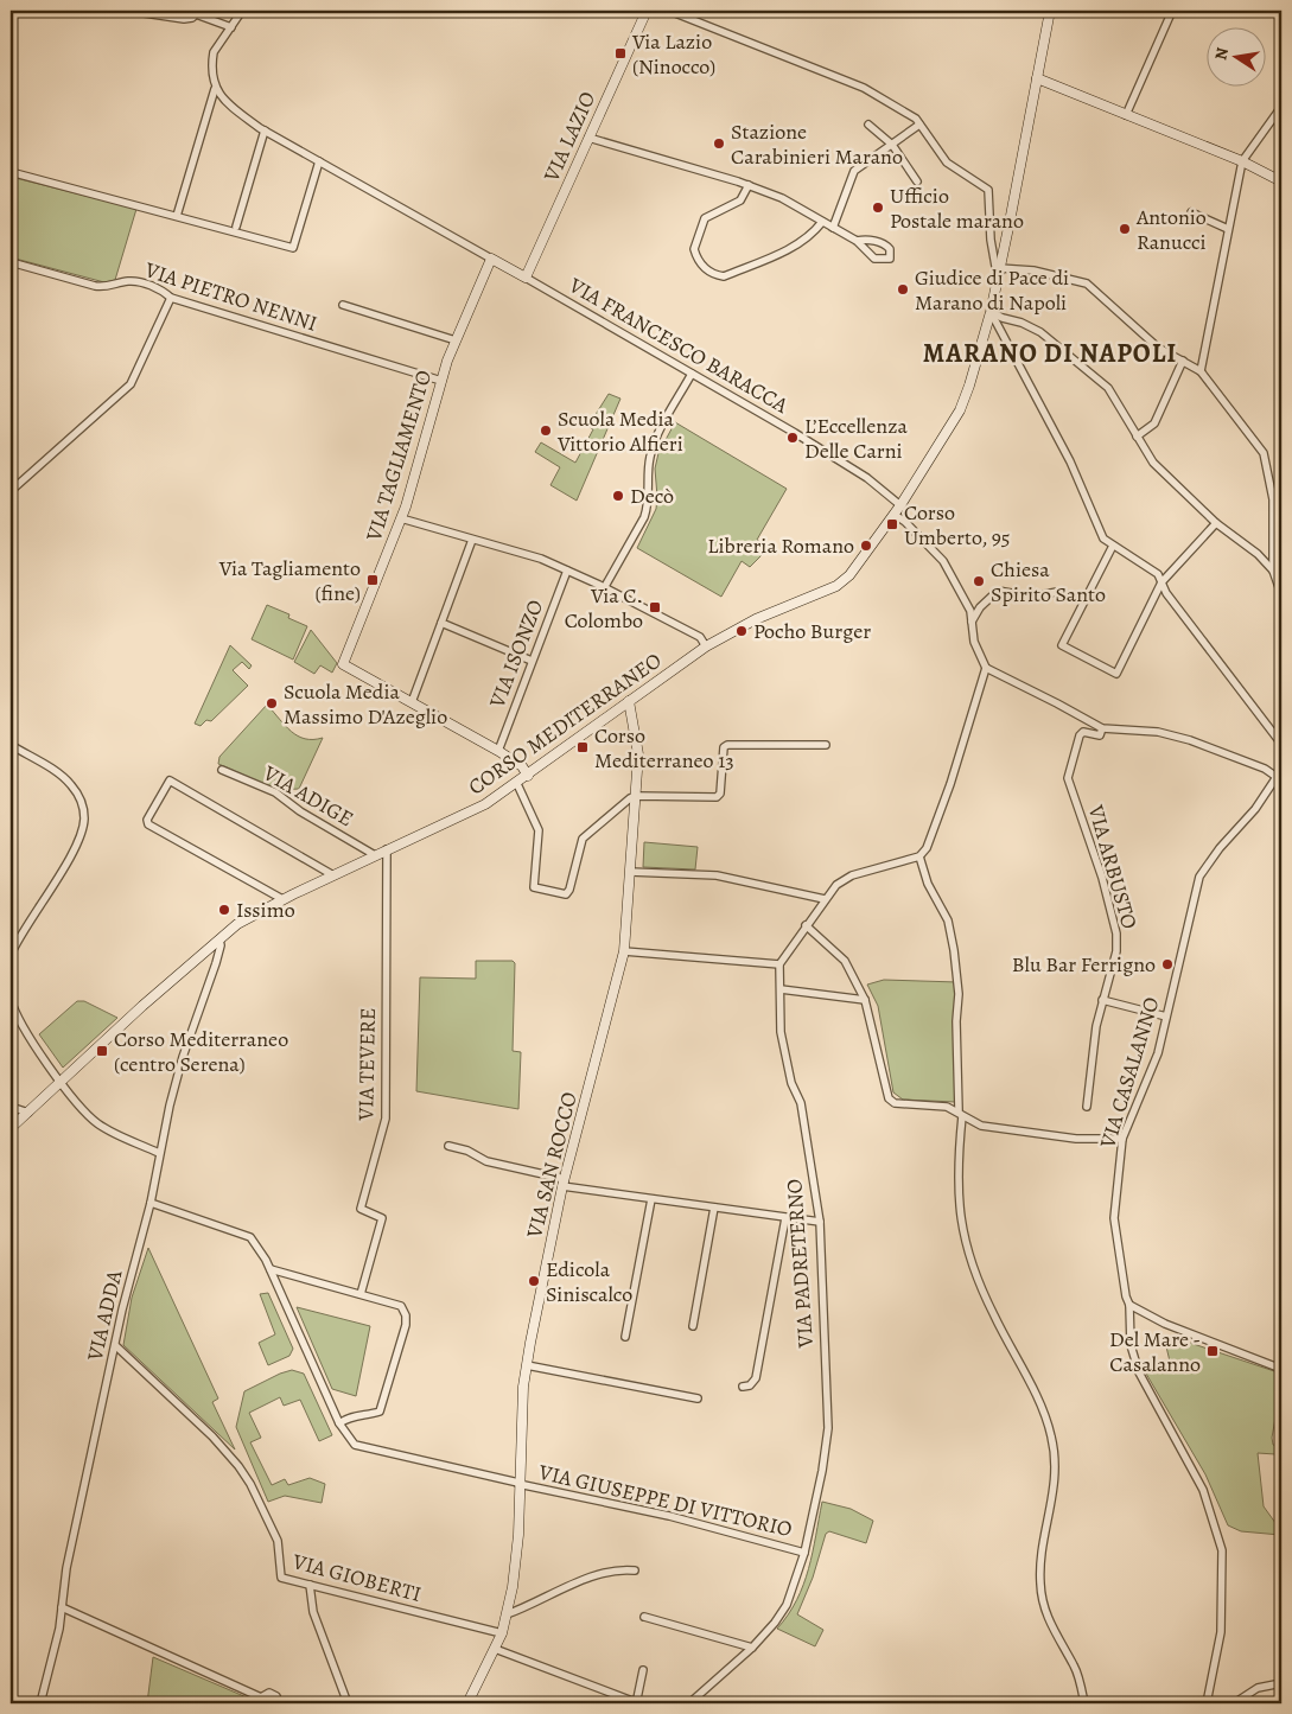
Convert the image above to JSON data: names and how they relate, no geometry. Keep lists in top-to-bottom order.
{
  "streets": {
    "main road": [
      "VIA LAZIO",
      "VIA TAGLIAMENTO",
      "CORSO MEDITERRANEO",
      "VIA SAN ROCCO"
    ],
    "street": [
      "VIA PIETRO NENNI",
      "VIA FRANCESCO BARACCA",
      "VIA ISONZO",
      "VIA ADIGE",
      "VIA ARBUSTO",
      "VIA TEVERE",
      "VIA CASALANNO",
      "VIA PADRETERNO",
      "VIA ADDA",
      "VIA GIUSEPPE DI VITTORIO",
      "VIA GIOBERTI"
    ]
  },
  "crossings": [
    ["VIA LAZIO", "VIA FRANCESCO BARACCA"],
    ["VIA PIETRO NENNI", "VIA TAGLIAMENTO"],
    ["VIA FRANCESCO BARACCA", "CORSO MEDITERRANEO"],
    ["CORSO MEDITERRANEO", "VIA ADIGE"],
    ["CORSO MEDITERRANEO", "VIA TEVERE"],
    ["CORSO MEDITERRANEO", "VIA SAN ROCCO"],
    ["CORSO MEDITERRANEO", "VIA ADDA"],
    ["VIA SAN ROCCO", "VIA GIUSEPPE DI VITTORIO"],
    ["VIA SAN ROCCO", "VIA GIOBERTI"],
    ["VIA PADRETERNO", "VIA GIUSEPPE DI VITTORIO"],
    ["VIA ADDA", "VIA GIUSEPPE DI VITTORIO"],
    ["VIA ADDA", "VIA GIOBERTI"]
  ],
  "districts": ["MARANO DI NAPOLI"],
  "places": {
    "transit": [
      "Via Lazio (Ninocco)",
      "Corso Umberto, 95",
      "Via Tagliamento (fine)",
      "Via C. Colombo",
      "Corso Mediterraneo 13",
      "Corso Mediterraneo (centro Serena)",
      "Del Mare - Casalanno"
    ],
    "other": [
      "Stazione Carabinieri Marano",
      "Ufficio Postale marano",
      "Antonio Ranucci",
      "Giudice di Pace di Marano di Napoli",
      "Scuola Media Vittorio Alfieri",
      "L’Eccellenza Delle Carni",
      "Decò",
      "Libreria Romano",
      "Chiesa Spirito Santo",
      "Pocho Burger",
      "Scuola Media Massimo D'Azeglio",
      "Issimo",
      "Blu Bar Ferrigno",
      "Edicola Siniscalco"
    ]
  },
  "north": "left"
}
